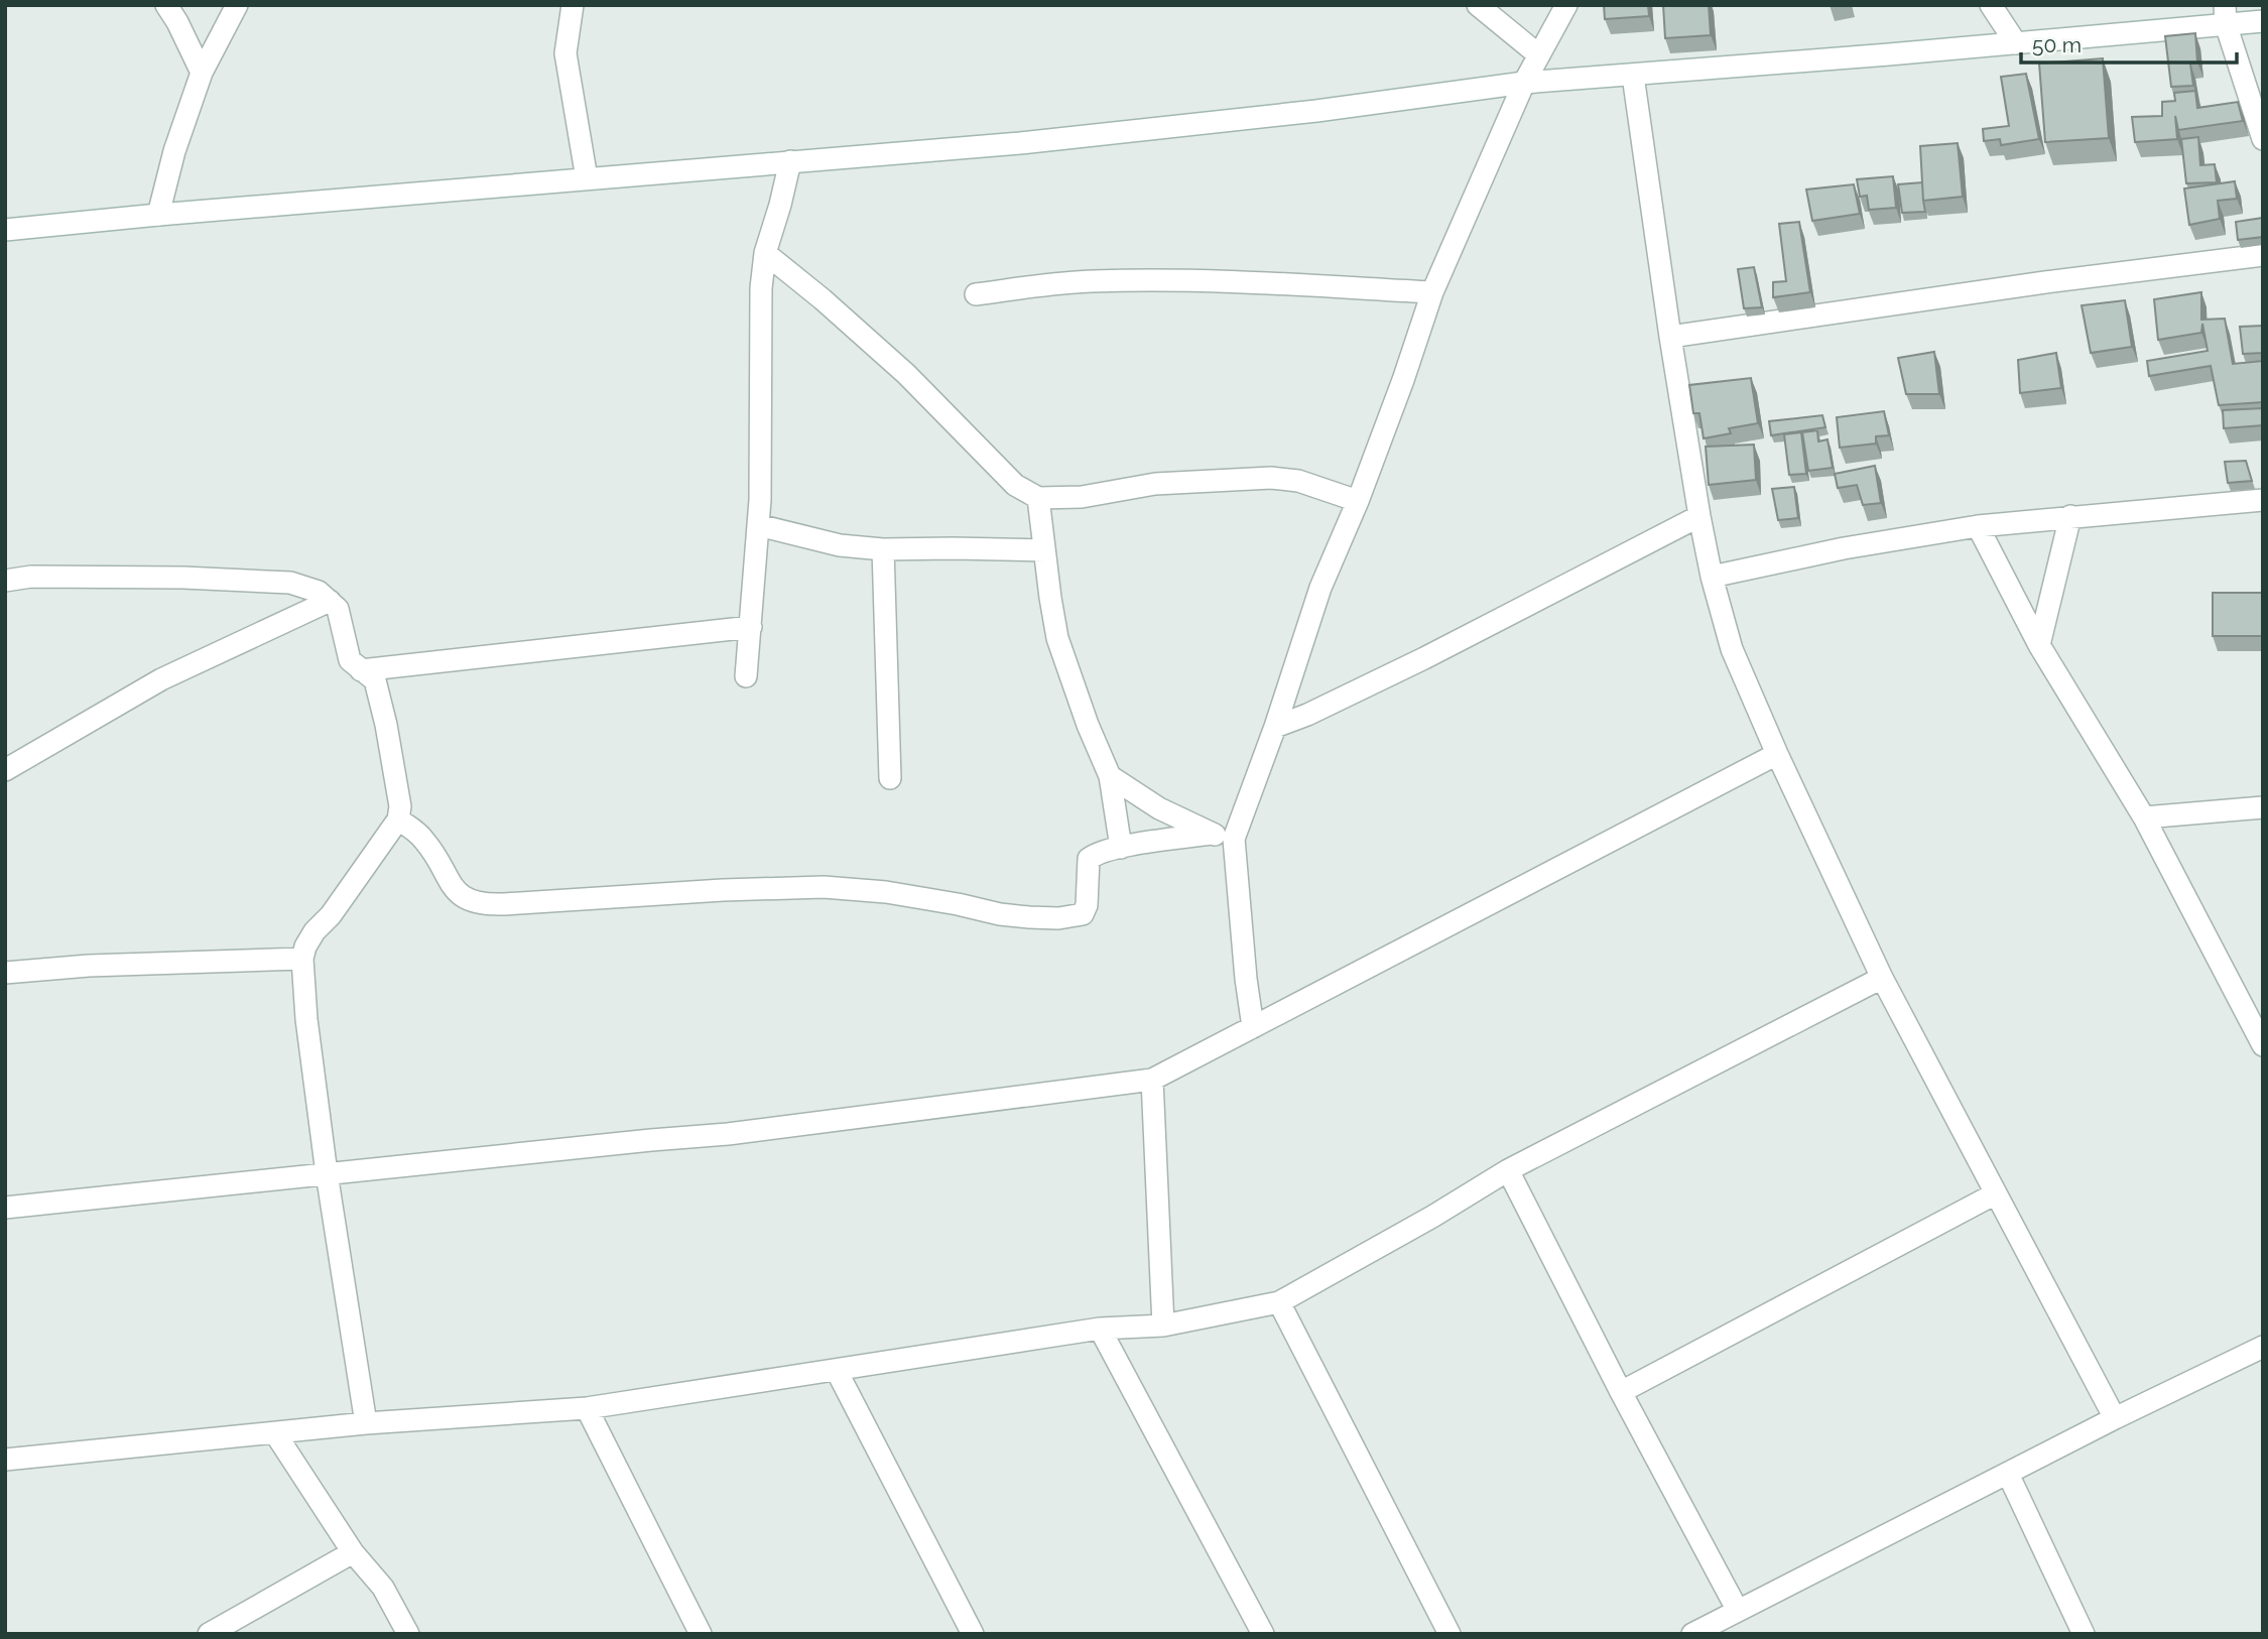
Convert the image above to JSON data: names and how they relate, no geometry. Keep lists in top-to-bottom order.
{
  "scale_bar": "50 m"
}
